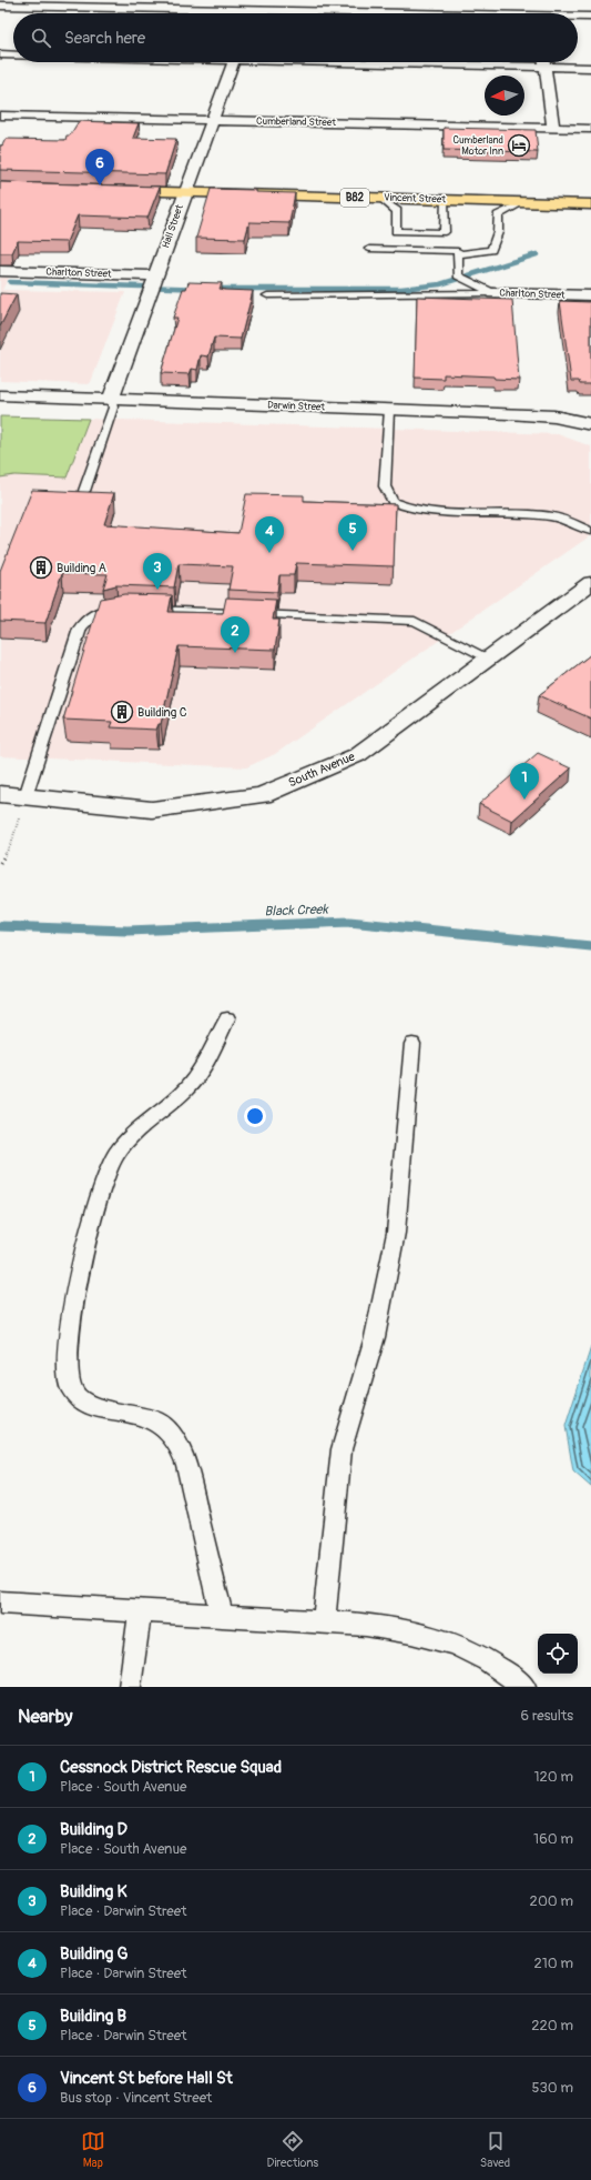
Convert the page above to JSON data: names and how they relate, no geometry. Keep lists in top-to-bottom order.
{
  "streets": {
    "main road": ["B82", "Vincent Street"],
    "street": [
      "Cumberland Street",
      "Hall Street",
      "Charlton Street",
      "Darwin Street",
      "South Avenue"
    ]
  },
  "crossings": [
    ["Cumberland Street", "Hall Street"],
    ["Vincent Street", "Hall Street"],
    ["Hall Street", "Charlton Street"],
    ["Hall Street", "Darwin Street"]
  ],
  "water": ["Black Creek"],
  "places": {
    "hotel": ["Cumberland Motor Inn"],
    "building": ["Building A", "Building C"]
  },
  "north": "left",
  "page": {
    "search": "Search here",
    "pins": [
      "6",
      "5",
      "4",
      "3",
      "2",
      "1"
    ],
    "heading": ["Nearby", "6 results"],
    "list": [
      {
        "mark": "1",
        "name": "Cessnock District Rescue Squad",
        "note": "Place · South Avenue",
        "value": "120 m"
      },
      {
        "mark": "2",
        "name": "Building D",
        "note": "Place · South Avenue",
        "value": "160 m"
      },
      {
        "mark": "3",
        "name": "Building K",
        "note": "Place · Darwin Street",
        "value": "200 m"
      },
      {
        "mark": "4",
        "name": "Building G",
        "note": "Place · Darwin Street",
        "value": "210 m"
      },
      {
        "mark": "5",
        "name": "Building B",
        "note": "Place · Darwin Street",
        "value": "220 m"
      },
      {
        "mark": "6",
        "name": "Vincent St before Hall St",
        "note": "Bus stop · Vincent Street",
        "value": "530 m"
      }
    ],
    "nav": ["Map", "Directions", "Saved"]
  }
}
